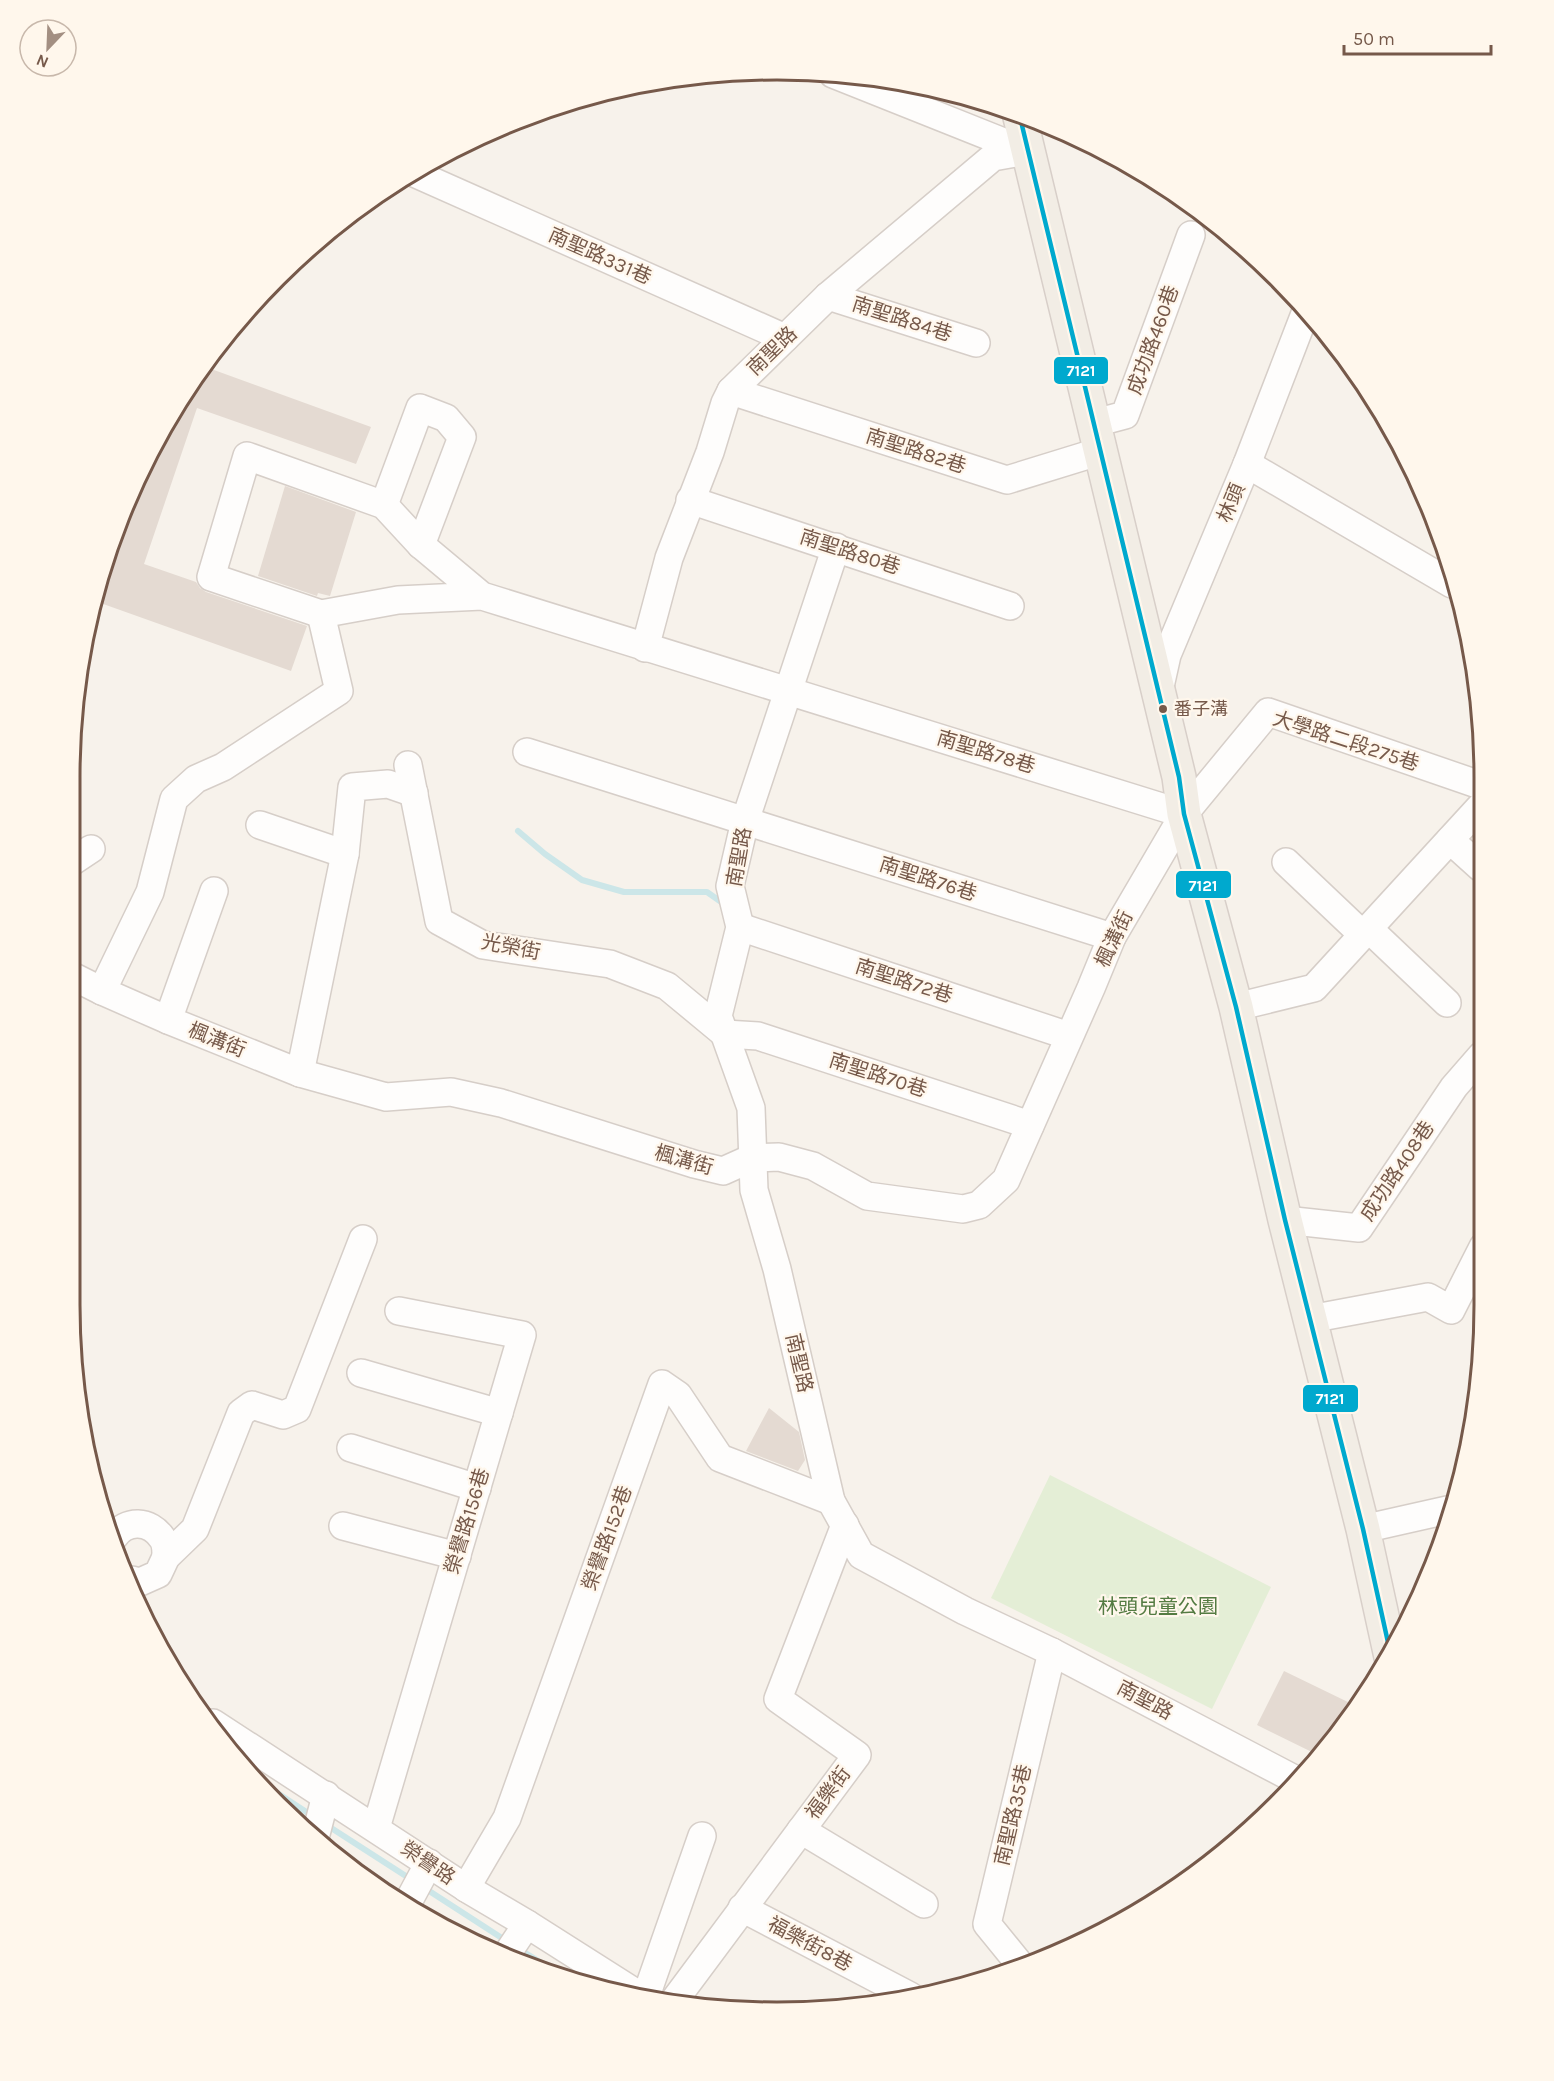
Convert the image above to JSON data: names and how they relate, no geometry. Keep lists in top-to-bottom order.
{
  "streets": {
    "street": [
      "南聖路331巷",
      "南聖路84巷",
      "成功路460巷",
      "南聖路",
      "南聖路82巷",
      "林頭",
      "南聖路80巷",
      "大學路二段275巷",
      "南聖路78巷",
      "南聖路76巷",
      "楓溝街",
      "光榮街",
      "南聖路72巷",
      "南聖路70巷",
      "成功路408巷",
      "榮譽路156巷",
      "榮譽路152巷",
      "福樂街",
      "南聖路35巷",
      "榮譽路",
      "福樂街8巷"
    ]
  },
  "crossings": [
    ["南聖路331巷", "南聖路"],
    ["南聖路84巷", "南聖路"],
    ["成功路460巷", "南聖路82巷"],
    ["南聖路", "南聖路82巷"],
    ["南聖路", "南聖路80巷"],
    ["南聖路", "南聖路78巷"],
    ["南聖路", "南聖路76巷"],
    ["南聖路", "楓溝街"],
    ["南聖路", "光榮街"],
    ["南聖路", "南聖路72巷"],
    ["南聖路", "南聖路70巷"],
    ["南聖路", "榮譽路152巷"],
    ["南聖路", "福樂街"],
    ["南聖路", "南聖路35巷"],
    ["大學路二段275巷", "南聖路78巷"],
    ["大學路二段275巷", "楓溝街"],
    ["南聖路78巷", "楓溝街"],
    ["南聖路76巷", "楓溝街"],
    ["楓溝街", "南聖路72巷"],
    ["楓溝街", "南聖路70巷"],
    ["光榮街", "南聖路70巷"],
    ["榮譽路156巷", "榮譽路"],
    ["榮譽路152巷", "榮譽路"],
    ["福樂街", "福樂街8巷"]
  ],
  "parks": ["林頭兒童公園"],
  "places": ["番子溝"],
  "lines": ["transit line 7121"],
  "scale_bar": "50 m",
  "north": "bottom left"
}
